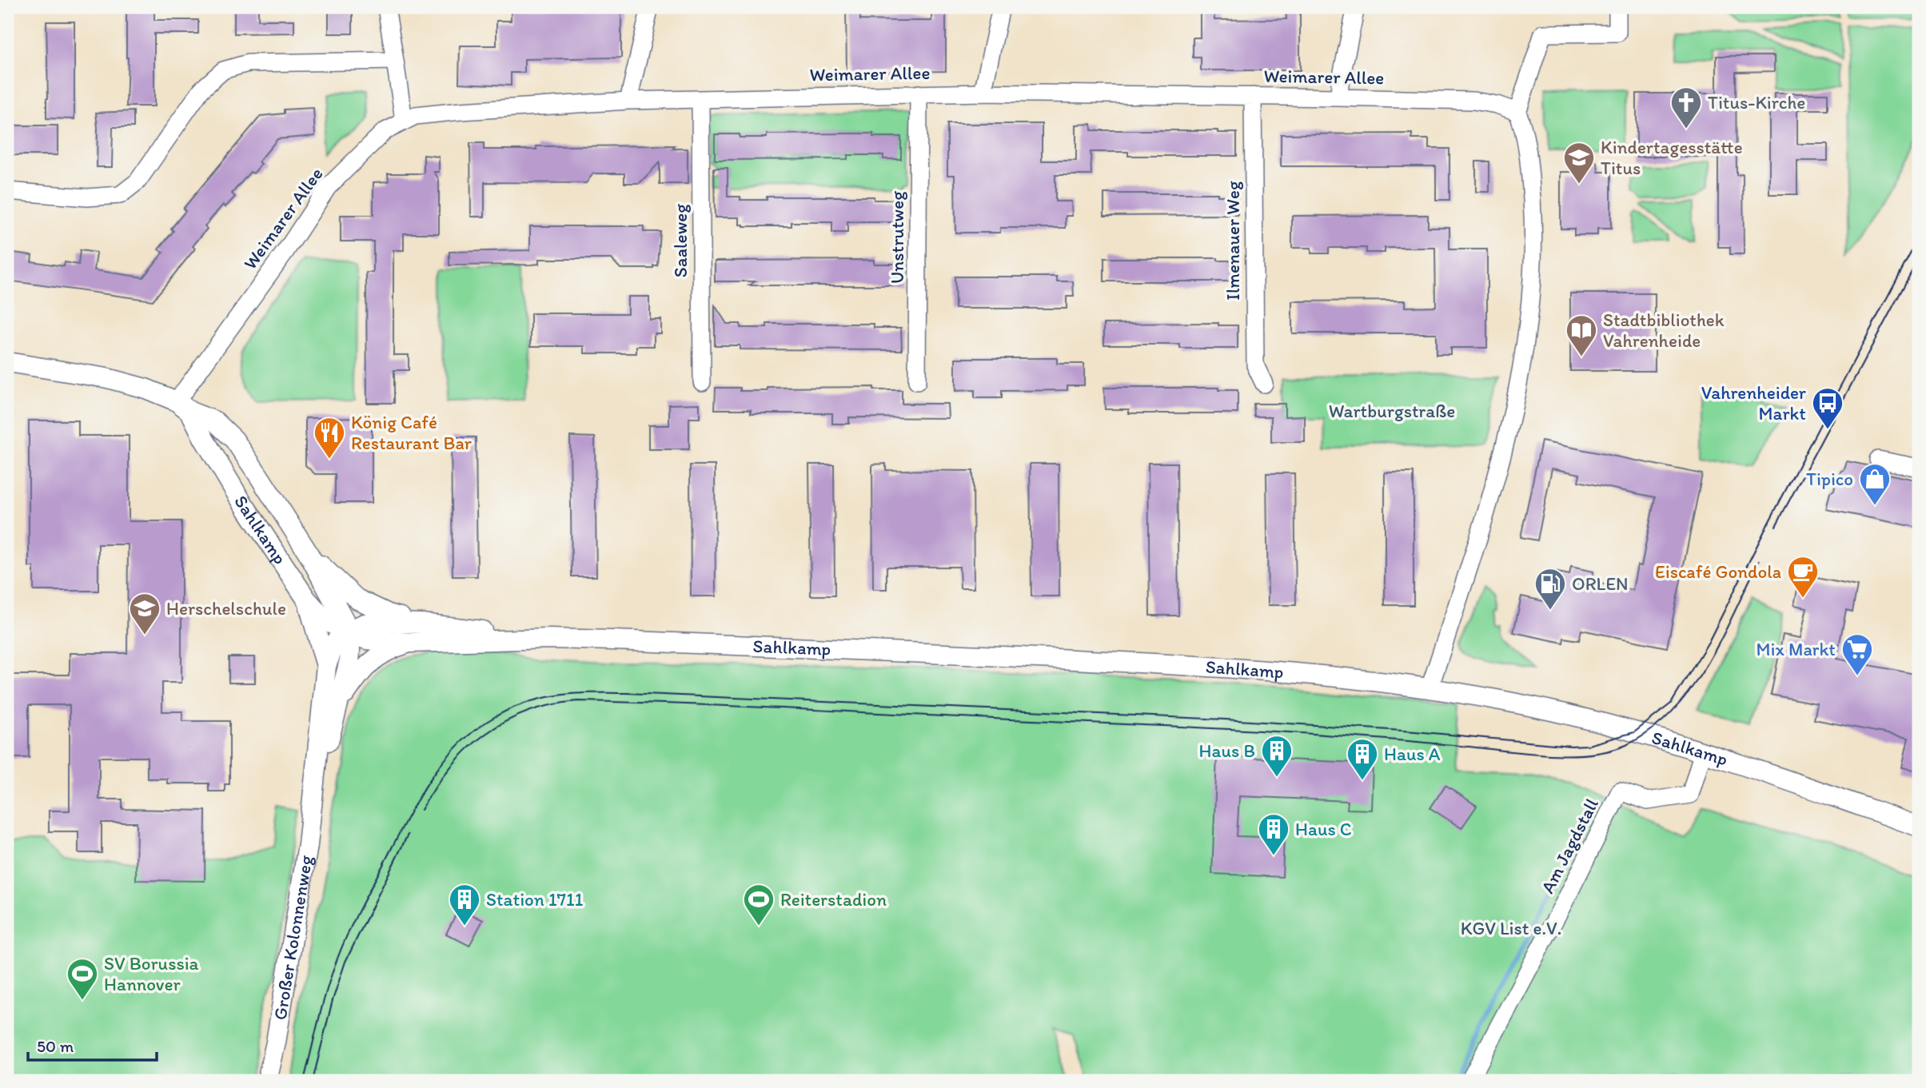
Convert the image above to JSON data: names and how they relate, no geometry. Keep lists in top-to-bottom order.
{
  "streets": {
    "street": [
      "Weimarer Allee",
      "Unstrutweg",
      "Saaleweg",
      "Ilmenauer Weg",
      "Sahlkamp",
      "Am Jagdstall",
      "Großer Kolonnenweg"
    ]
  },
  "crossings": [
    ["Weimarer Allee", "Unstrutweg"],
    ["Weimarer Allee", "Saaleweg"],
    ["Weimarer Allee", "Ilmenauer Weg"],
    ["Weimarer Allee", "Sahlkamp"],
    ["Sahlkamp", "Am Jagdstall"],
    ["Sahlkamp", "Großer Kolonnenweg"]
  ],
  "parks": ["Wartburgstraße", "KGV List e.V."],
  "places": {
    "church": ["Titus-Kirche"],
    "school or university": ["Kindertagesstätte Titus", "Herschelschule"],
    "library": ["Stadtbibliothek Vahrenheide"],
    "bus stop": ["Vahrenheider Markt"],
    "restaurant": ["König Café Restaurant Bar"],
    "shop": ["Tipico"],
    "cafe": ["Eiscafé Gondola"],
    "fuel station": ["ORLEN"],
    "supermarket": ["Mix Markt"],
    "building": [
      "Haus B",
      "Haus A",
      "Haus C",
      "Station 1711"
    ],
    "sports": ["Reiterstadion", "SV Borussia Hannover"]
  },
  "scale_bar": "50 m"
}
